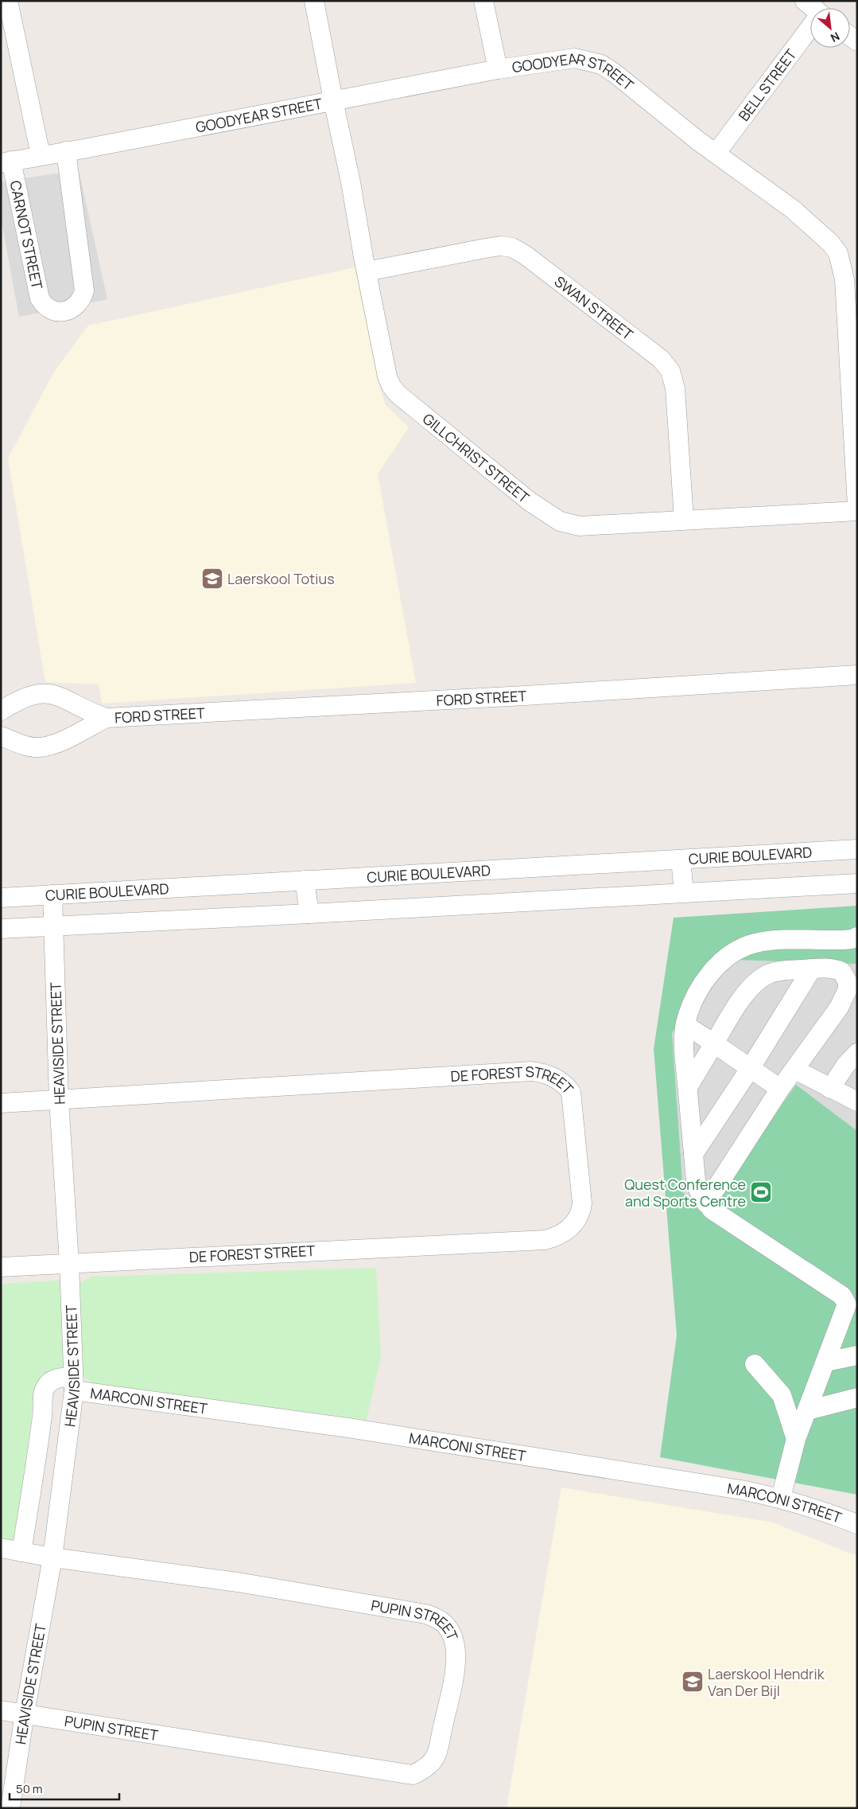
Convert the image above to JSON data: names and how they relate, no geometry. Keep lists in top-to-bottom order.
{
  "streets": {
    "street": [
      "GOODYEAR STREET",
      "BELL STREET",
      "CARNOT STREET",
      "SWAN STREET",
      "GILLCHRIST STREET",
      "FORD STREET",
      "CURIE BOULEVARD",
      "HEAVISIDE STREET",
      "DE FOREST STREET",
      "MARCONI STREET",
      "PUPIN STREET"
    ]
  },
  "crossings": [
    ["GOODYEAR STREET", "BELL STREET"],
    ["GOODYEAR STREET", "CARNOT STREET"],
    ["GOODYEAR STREET", "GILLCHRIST STREET"],
    ["SWAN STREET", "GILLCHRIST STREET"],
    ["CURIE BOULEVARD", "HEAVISIDE STREET"],
    ["HEAVISIDE STREET", "DE FOREST STREET"],
    ["HEAVISIDE STREET", "MARCONI STREET"],
    ["HEAVISIDE STREET", "PUPIN STREET"],
    ["MARCONI STREET", "PUPIN STREET"]
  ],
  "places": {
    "school or university": ["Laerskool Totius", "Laerskool Hendrik Van Der Bijl"],
    "sports": ["Quest Conference and Sports Centre"]
  },
  "scale_bar": "50 m",
  "north": "bottom right"
}
